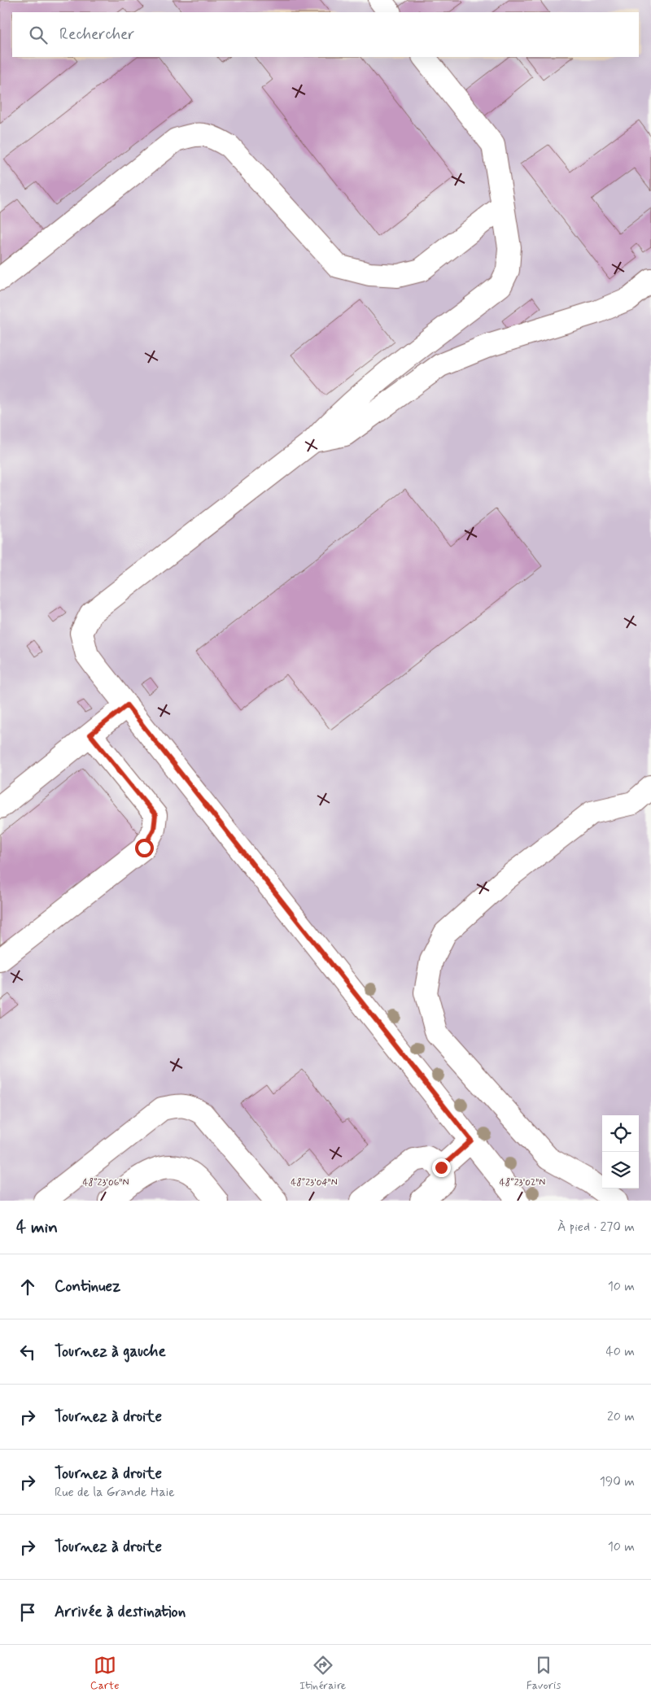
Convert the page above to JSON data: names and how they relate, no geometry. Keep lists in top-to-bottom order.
{
  "page": {
    "search": "Rechercher",
    "heading": ["4 min", "À pied · 270 m"],
    "list": [
      ["Continuez", "10 m"],
      ["Tournez à gauche", "40 m"],
      ["Tournez à droite", "20 m"],
      ["Tournez à droite", "Rue de la Grande Haie", "190 m"],
      ["Tournez à droite", "10 m"],
      "Arrivée à destination"
    ],
    "nav": ["Carte", "Itinéraire", "Favoris"]
  },
  "coordinates": ["48°23'06\"N", "48°23'04\"N", "48°23'02\"N"]
}
